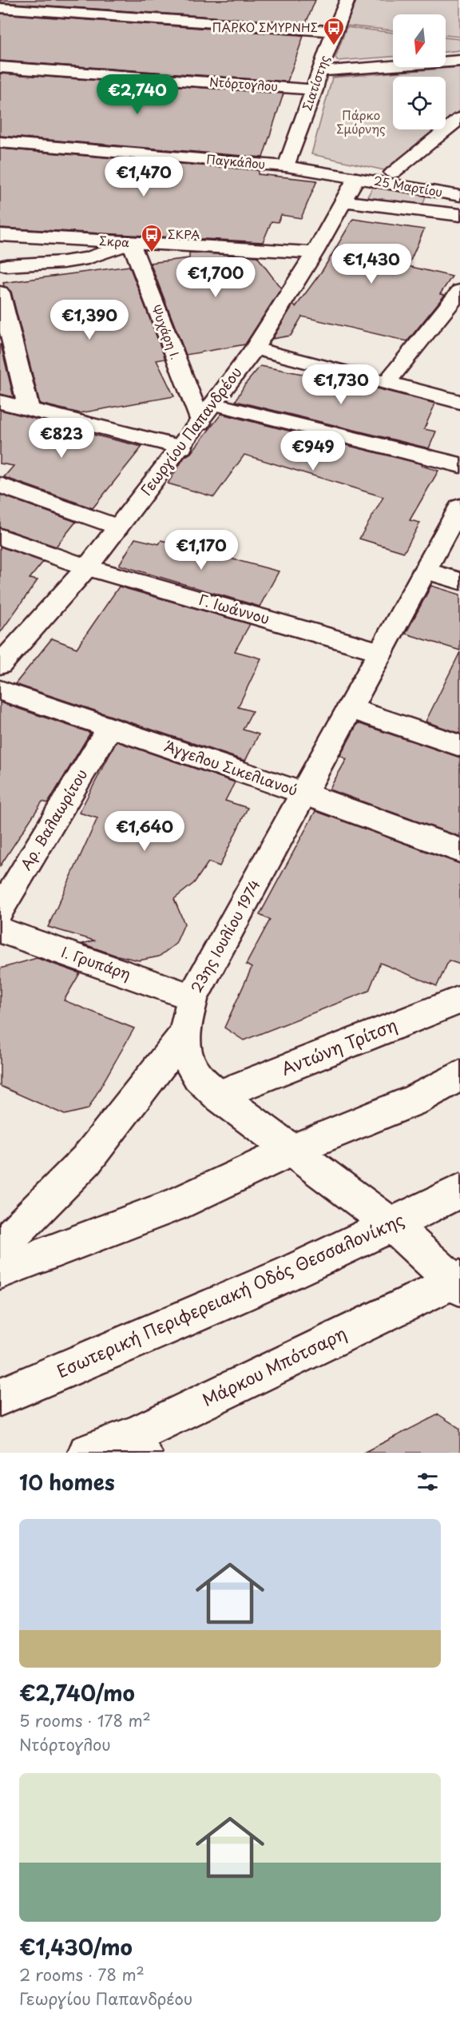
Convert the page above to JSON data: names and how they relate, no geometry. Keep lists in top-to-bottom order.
{
  "streets": {
    "main road": [
      "Σιατίστης",
      "Ντόρτογλου",
      "Παγκάλου",
      "25 Μαρτίου",
      "Σκρα",
      "Ψυχάρη Ι.",
      "Γεωργίου Παπανδρέου",
      "Γ. Ιωάννου",
      "Άγγελου Σικελιανού",
      "Αρ. Βαλαωρίτου",
      "23ης Ιουλίου 1974",
      "Ι. Γρυπάρη",
      "Αντώνη Τρίτση",
      "Εσωτερική Περιφερειακή Οδός Θεσσαλονίκης",
      "Μάρκου Μπότσαρη"
    ]
  },
  "crossings": [
    ["Σιατίστης", "Ντόρτογλου"],
    ["Σιατίστης", "Παγκάλου"],
    ["Παγκάλου", "25 Μαρτίου"],
    ["Παγκάλου", "Γεωργίου Παπανδρέου"],
    ["25 Μαρτίου", "Γεωργίου Παπανδρέου"],
    ["Σκρα", "Ψυχάρη Ι."],
    ["Σκρα", "Γεωργίου Παπανδρέου"],
    ["Ψυχάρη Ι.", "Γεωργίου Παπανδρέου"],
    ["Γεωργίου Παπανδρέου", "Γ. Ιωάννου"],
    ["Γ. Ιωάννου", "23ης Ιουλίου 1974"],
    ["Άγγελου Σικελιανού", "Αρ. Βαλαωρίτου"],
    ["Άγγελου Σικελιανού", "23ης Ιουλίου 1974"],
    ["23ης Ιουλίου 1974", "Ι. Γρυπάρη"],
    ["23ης Ιουλίου 1974", "Αντώνη Τρίτση"],
    ["23ης Ιουλίου 1974", "Εσωτερική Περιφερειακή Οδός Θεσσαλονίκης"],
    ["23ης Ιουλίου 1974", "Μάρκου Μπότσαρη"]
  ],
  "parks": ["Πάρκο Σμύρνης"],
  "places": {
    "bus stop": ["ΠΑΡΚΟ ΣΜΥΡΝΗΣ", "ΣΚΡΑ"]
  },
  "north": "bottom",
  "page": {
    "price": [
      "€2,740",
      "€1,470",
      "€1,430",
      "€1,700",
      "€1,390",
      "€1,730",
      "€823",
      "€949",
      "€1,170",
      "€1,640"
    ],
    "heading": "10 homes",
    "list": [
      {
        "name": "€2,740/mo",
        "note": "5 rooms · 178 m² · Ντόρτογλου"
      },
      {
        "name": "€1,430/mo",
        "note": "2 rooms · 78 m² · Γεωργίου Παπανδρέου"
      }
    ]
  }
}
